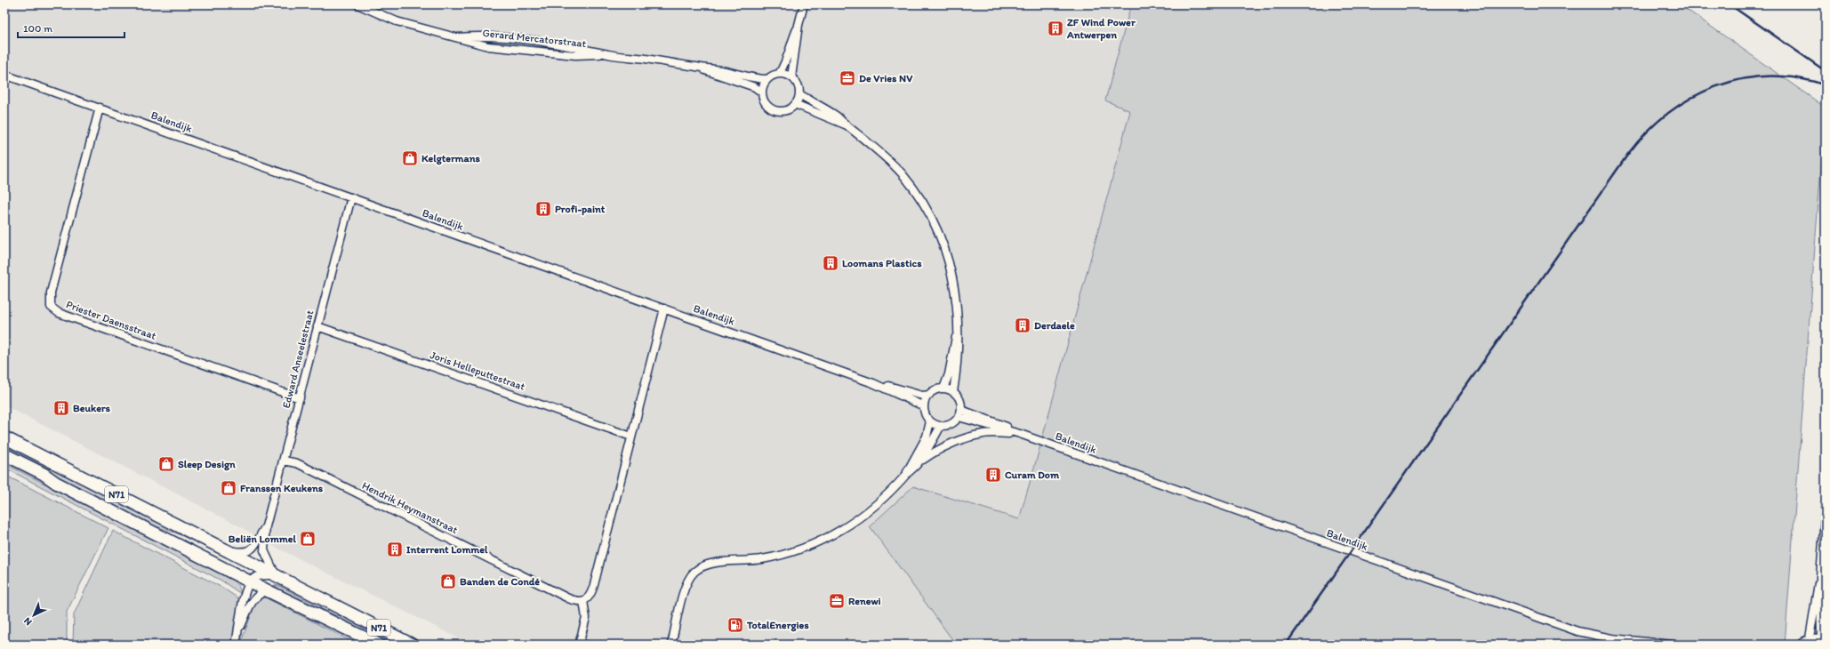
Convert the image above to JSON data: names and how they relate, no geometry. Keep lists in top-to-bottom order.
{
  "streets": {
    "highway": ["N71"],
    "street": [
      "Gerard Mercatorstraat",
      "Balendijk",
      "Priester Daensstraat",
      "Edward Anseelestraat",
      "Joris Helleputtestraat",
      "Hendrik Heymanstraat"
    ]
  },
  "crossings": [
    ["Balendijk", "Priester Daensstraat"],
    ["Balendijk", "Edward Anseelestraat"],
    ["Priester Daensstraat", "Edward Anseelestraat"],
    ["Edward Anseelestraat", "Joris Helleputtestraat"],
    ["Edward Anseelestraat", "N71"],
    ["Edward Anseelestraat", "Hendrik Heymanstraat"]
  ],
  "places": {
    "building": [
      "ZF Wind Power Antwerpen",
      "Profi-paint",
      "Loomans Plastics",
      "Derdaele",
      "Beukers",
      "Curam Dom",
      "Interrent Lommel"
    ],
    "office": ["De Vries NV", "Renewi"],
    "shop": [
      "Kelgtermans",
      "Sleep Design",
      "Franssen Keukens",
      "Beliën Lommel",
      "Banden de Condé"
    ],
    "fuel station": ["TotalEnergies"]
  },
  "scale_bar": "100 m",
  "north": "bottom left"
}
